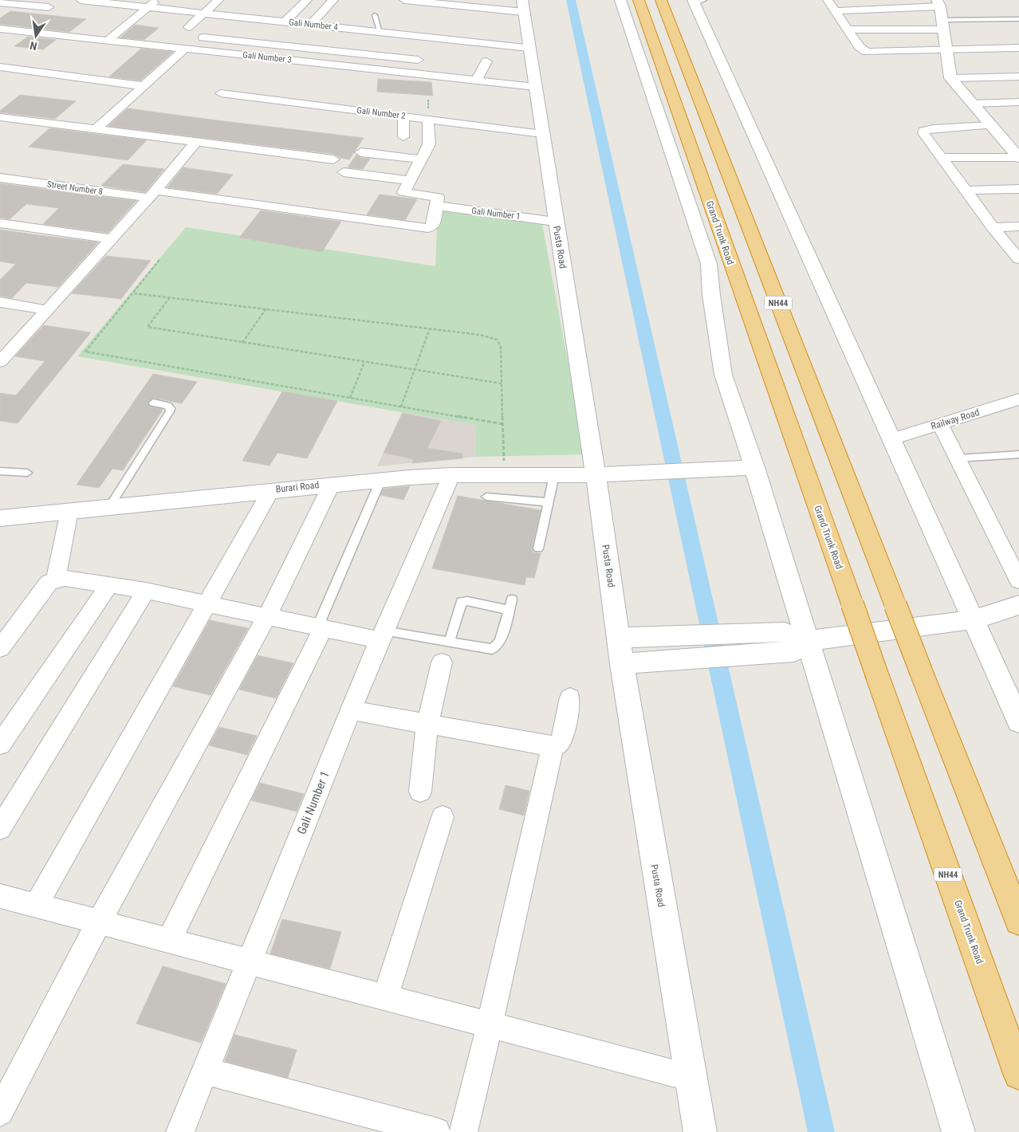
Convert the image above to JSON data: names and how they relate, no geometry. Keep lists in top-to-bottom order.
{
  "streets": {
    "highway": ["Grand Trunk Road", "NH44"],
    "main road": ["Pusta Road", "Burari Road"],
    "street": [
      "Gali Number 4",
      "Gali Number 3",
      "Gali Number 2",
      "Street Number 8",
      "Gali Number 1",
      "Railway Road"
    ]
  },
  "crossings": [
    ["Gali Number 4", "Pusta Road"],
    ["Gali Number 3", "Pusta Road"],
    ["Gali Number 2", "Pusta Road"],
    ["Street Number 8", "Gali Number 1"],
    ["Gali Number 1", "Pusta Road"],
    ["Gali Number 1", "Burari Road"],
    ["Pusta Road", "Burari Road"]
  ],
  "north": "bottom"
}
